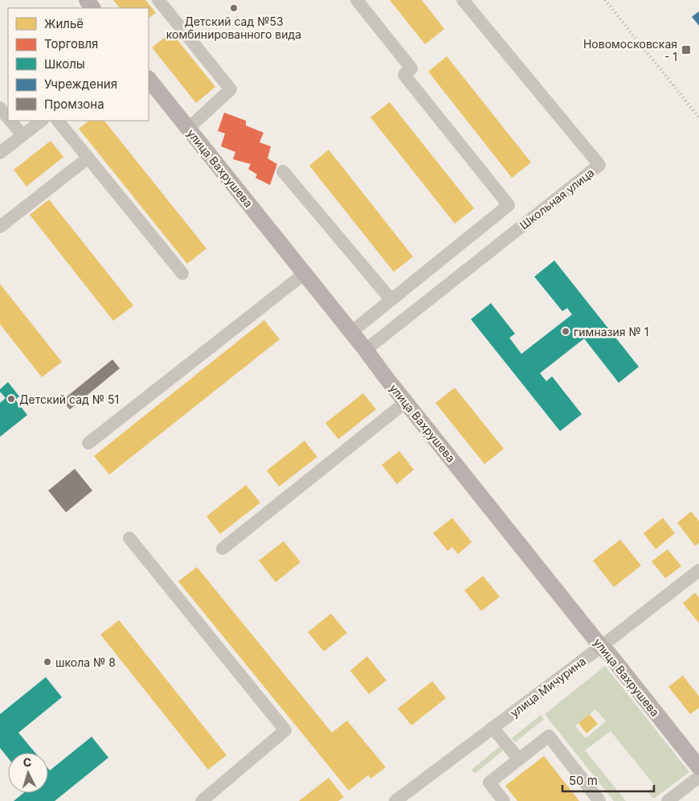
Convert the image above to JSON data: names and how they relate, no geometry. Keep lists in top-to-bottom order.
{
  "streets": {
    "main road": ["улица Вахрушева"],
    "street": ["Школьная улица", "улица Мичурина"]
  },
  "crossings": [
    ["улица Вахрушева", "Школьная улица"],
    ["улица Вахрушева", "улица Мичурина"]
  ],
  "places": {
    "other": [
      "Детский сад №53 комбинированного вида",
      "гимназия № 1",
      "Детский сад № 51",
      "школа № 8"
    ],
    "transit": ["Новомосковская - 1"]
  },
  "legend": [
    "Жильё",
    "Торговля",
    "Школы",
    "Учреждения",
    "Промзона"
  ],
  "scale_bar": "50 m",
  "north": "top"
}
